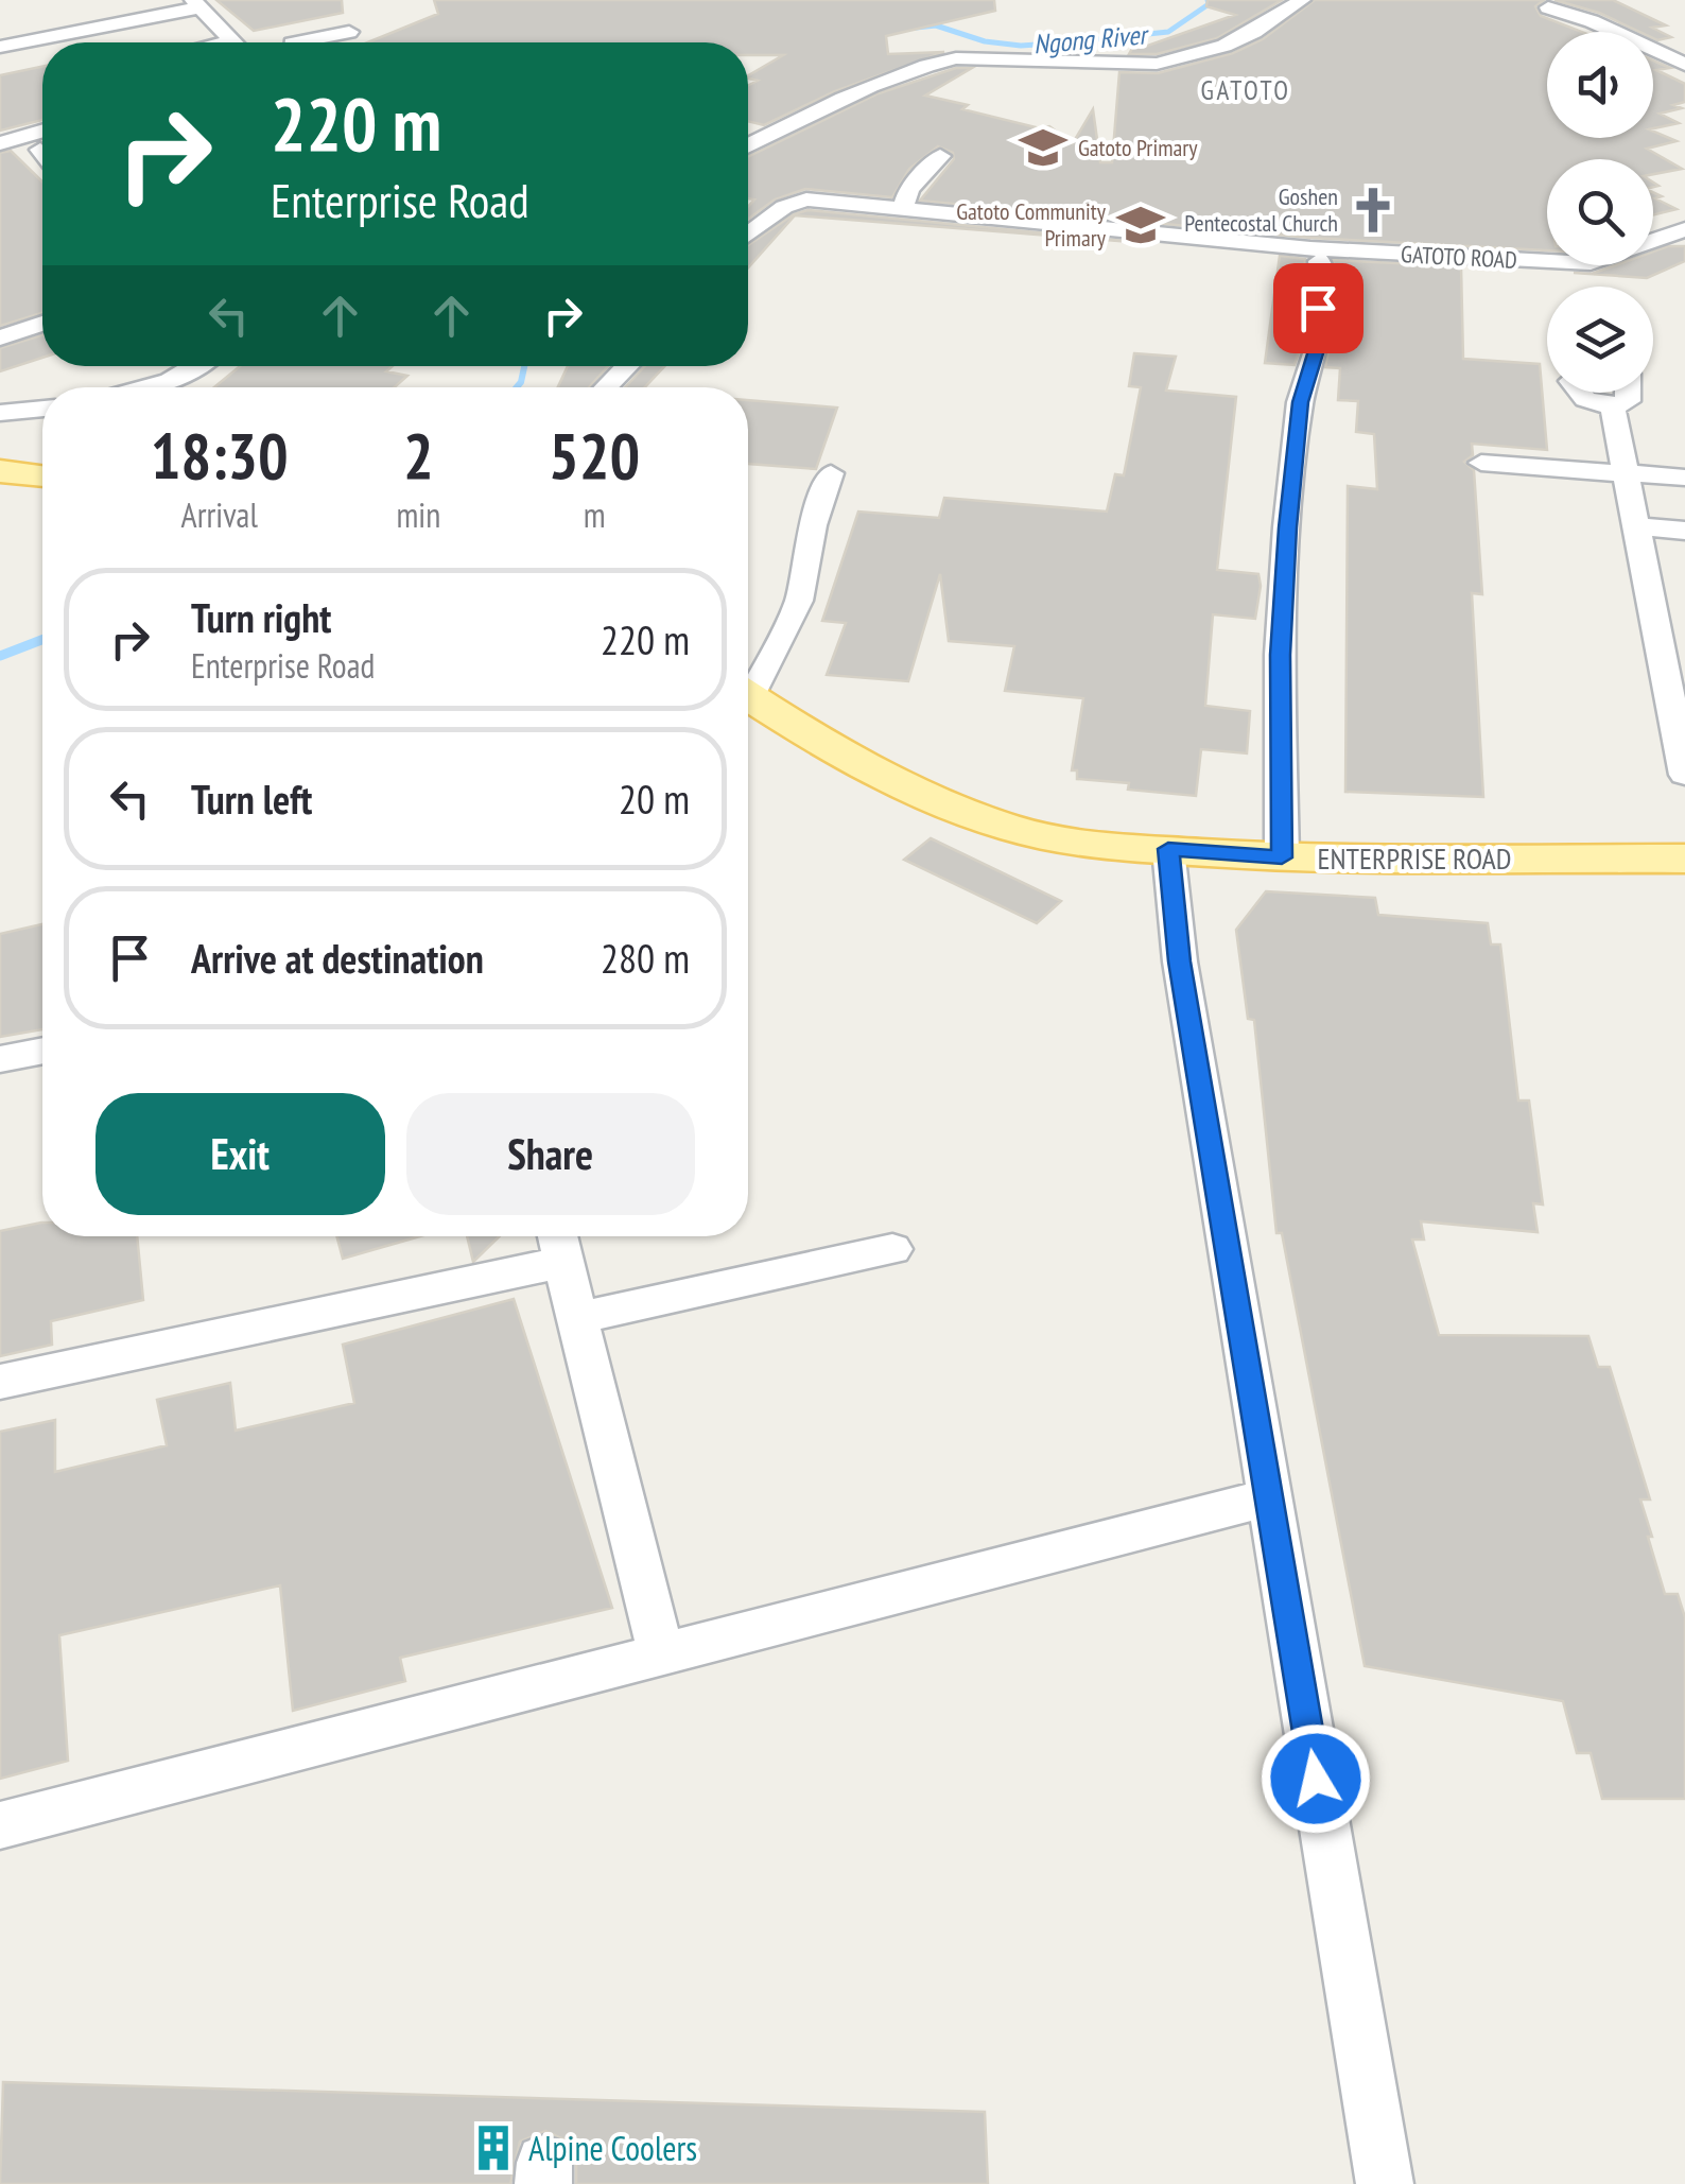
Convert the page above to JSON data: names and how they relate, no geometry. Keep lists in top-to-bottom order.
{
  "streets": {
    "main road": ["ENTERPRISE ROAD"],
    "street": ["GATOTO ROAD"]
  },
  "districts": ["GATOTO"],
  "water": ["Ngong River"],
  "places": {
    "school or university": ["Gatoto Primary", "Gatoto Community Primary"],
    "church": ["Goshen Pentecostal Church"],
    "building": ["Alpine Coolers"]
  },
  "page": {
    "turn": ["220 m", "Enterprise Road"],
    "eta": [
      "18:30",
      "Arrival",
      "2",
      "min",
      "520",
      "m"
    ],
    "list": [
      {
        "name": "Turn right",
        "note": "Enterprise Road",
        "value": "220 m"
      },
      {
        "name": "Turn left",
        "value": "20 m"
      },
      {
        "name": "Arrive at destination",
        "value": "280 m"
      }
    ],
    "buttons": ["Exit", "Share"]
  }
}
